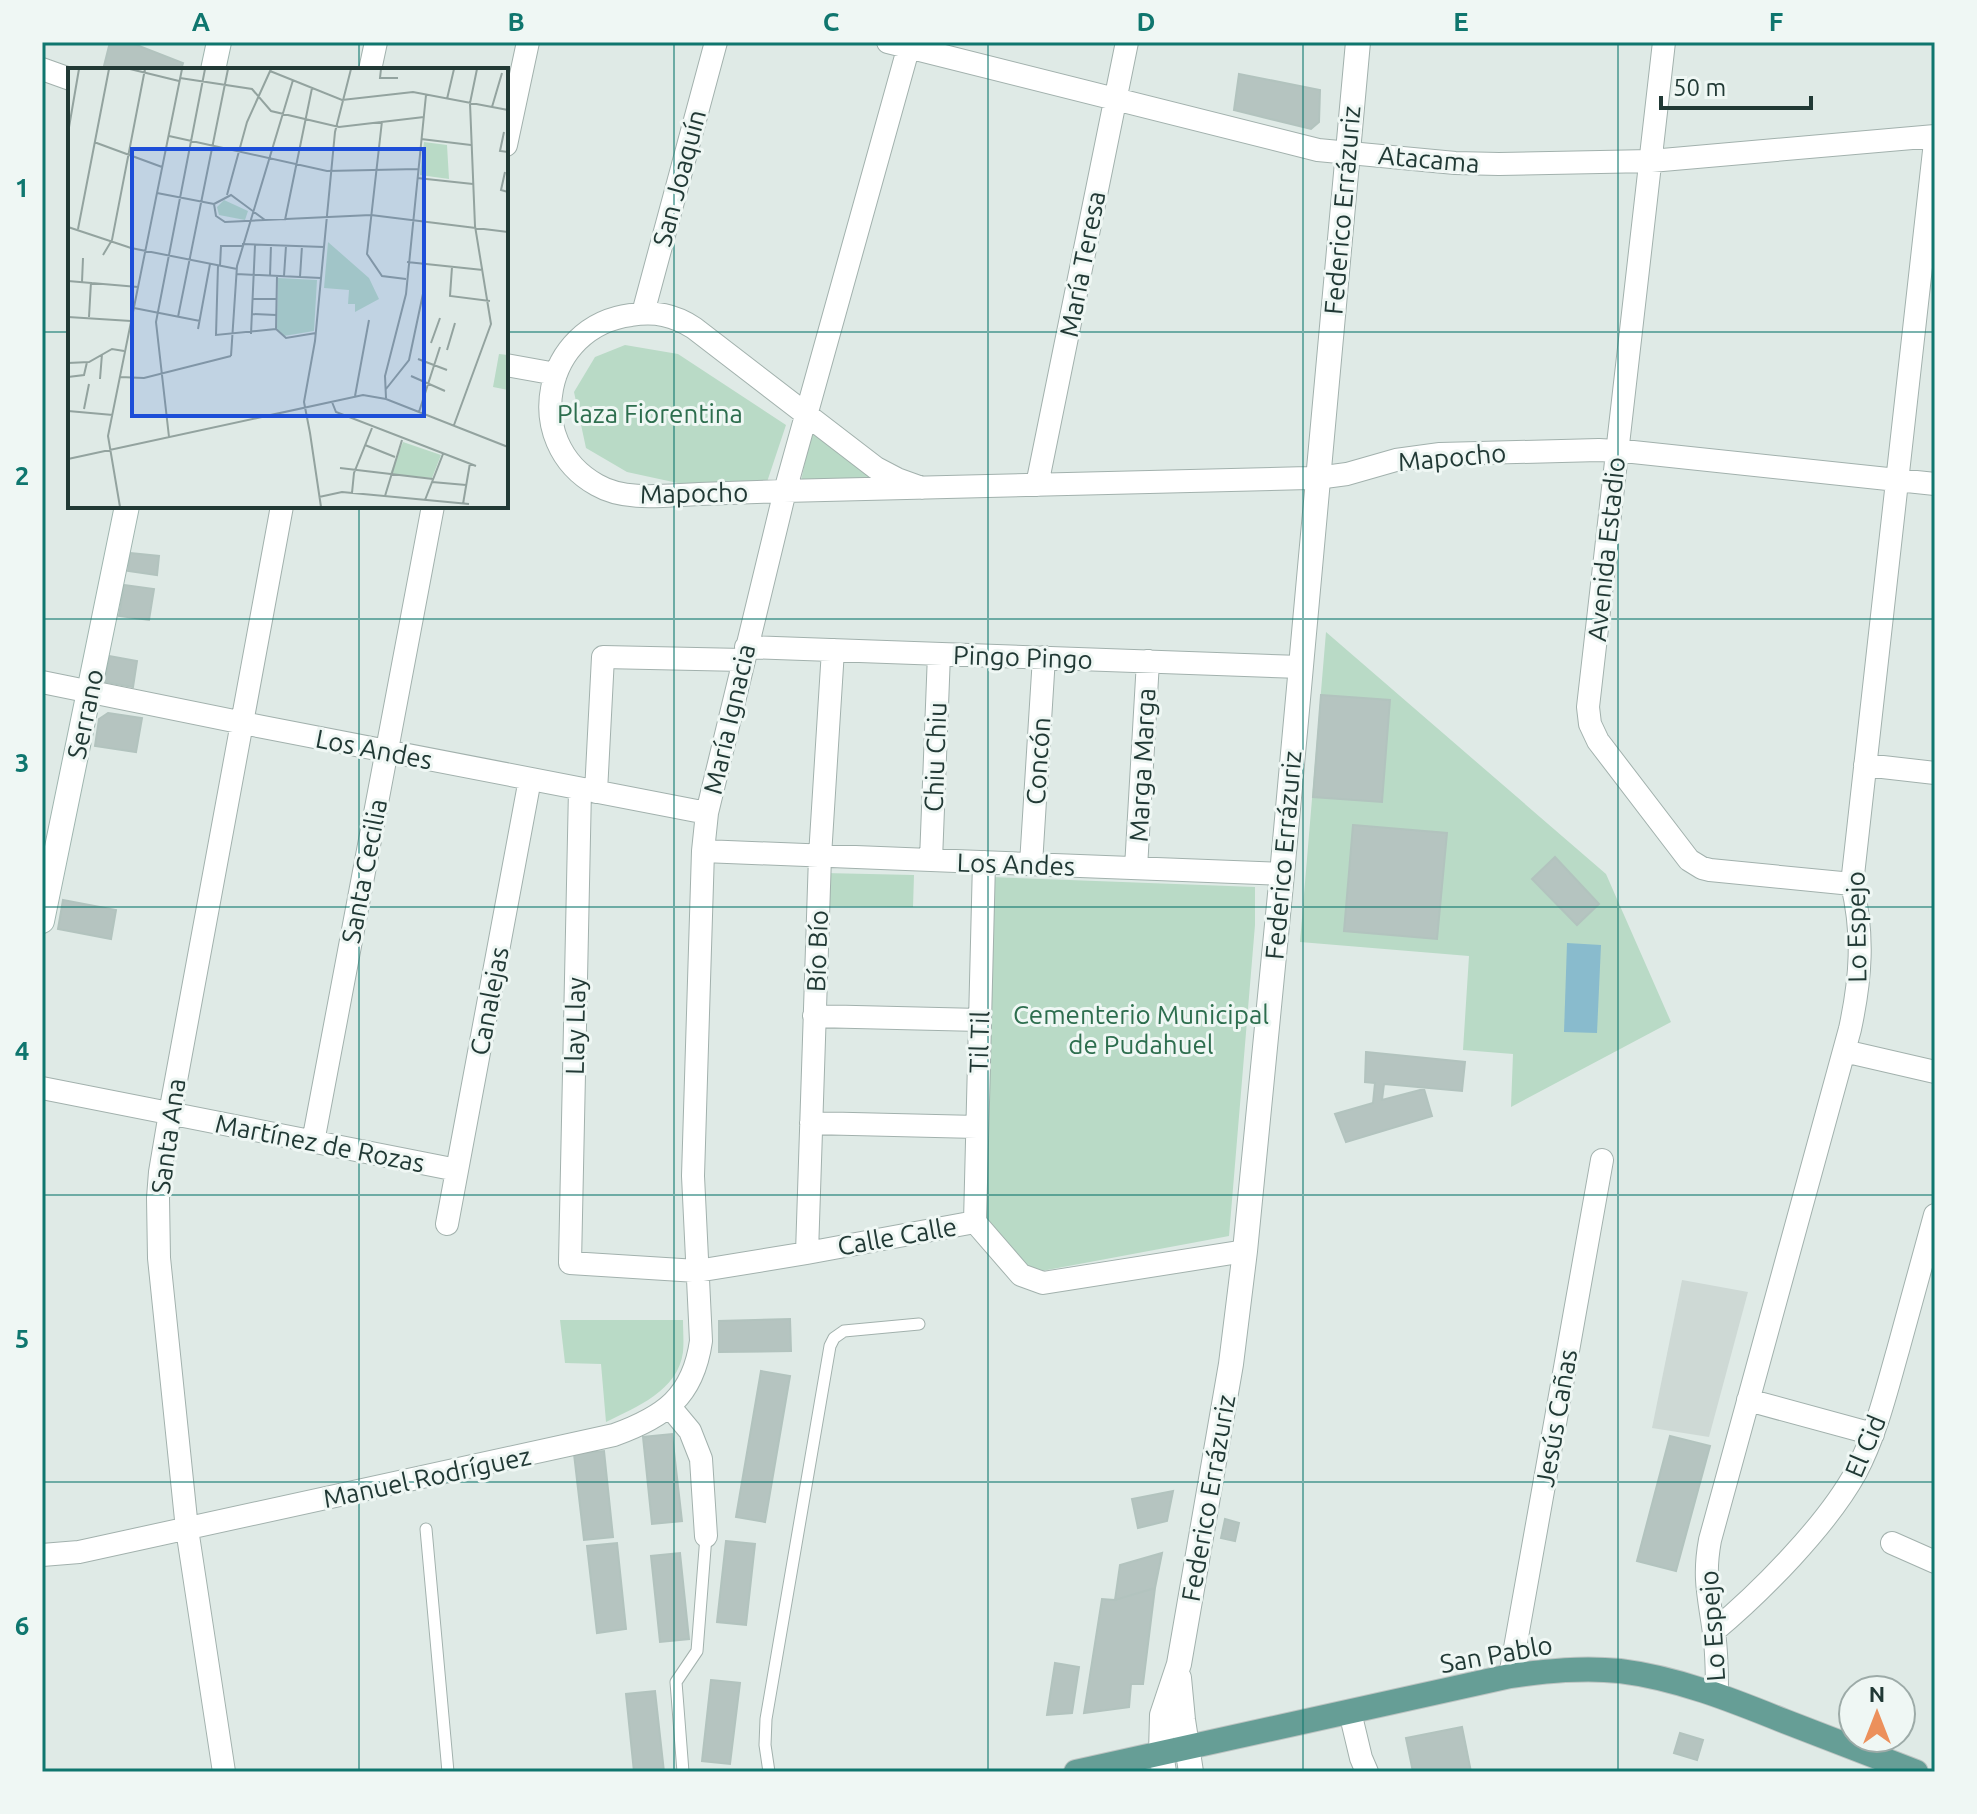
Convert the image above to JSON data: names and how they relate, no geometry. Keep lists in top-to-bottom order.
{
  "streets": {
    "main road": ["San Pablo"],
    "street": [
      "Atacama",
      "San Joaquín",
      "Federico Errázuriz",
      "María Teresa",
      "Mapocho",
      "Avenida Estadio",
      "Pingo Pingo",
      "Serrano",
      "María Ignacia",
      "Los Andes",
      "Chiu Chiu",
      "Concón",
      "Marga Marga",
      "Santa Cecilia",
      "Lo Espejo",
      "Bío Bío",
      "Canalejas",
      "Llay Llay",
      "Til Til",
      "Santa Ana",
      "Martínez de Rozas",
      "Calle Calle",
      "Jesús Cañas",
      "El Cid",
      "Manuel Rodríguez"
    ]
  },
  "crossings": [
    ["Atacama", "Federico Errázuriz"],
    ["Atacama", "María Teresa"],
    ["Atacama", "Avenida Estadio"],
    ["Atacama", "María Ignacia"],
    ["San Joaquín", "Mapocho"],
    ["San Joaquín", "María Ignacia"],
    ["Federico Errázuriz", "Mapocho"],
    ["Federico Errázuriz", "Pingo Pingo"],
    ["Federico Errázuriz", "Los Andes"],
    ["Federico Errázuriz", "Calle Calle"],
    ["Federico Errázuriz", "San Pablo"],
    ["María Teresa", "Mapocho"],
    ["Mapocho", "Avenida Estadio"],
    ["Mapocho", "María Ignacia"],
    ["Mapocho", "Lo Espejo"],
    ["Avenida Estadio", "Lo Espejo"],
    ["Pingo Pingo", "María Ignacia"],
    ["Pingo Pingo", "Chiu Chiu"],
    ["Pingo Pingo", "Concón"],
    ["Pingo Pingo", "Marga Marga"],
    ["Pingo Pingo", "Bío Bío"],
    ["Pingo Pingo", "Llay Llay"],
    ["Serrano", "Los Andes"],
    ["María Ignacia", "Los Andes"],
    ["María Ignacia", "Calle Calle"],
    ["María Ignacia", "Manuel Rodríguez"],
    ["Los Andes", "Chiu Chiu"],
    ["Los Andes", "Concón"],
    ["Los Andes", "Marga Marga"],
    ["Los Andes", "Santa Cecilia"],
    ["Los Andes", "Bío Bío"],
    ["Los Andes", "Canalejas"],
    ["Los Andes", "Llay Llay"],
    ["Los Andes", "Til Til"],
    ["Los Andes", "Santa Ana"],
    ["Santa Cecilia", "Martínez de Rozas"],
    ["Lo Espejo", "El Cid"],
    ["Lo Espejo", "San Pablo"],
    ["Bío Bío", "Calle Calle"],
    ["Canalejas", "Martínez de Rozas"],
    ["Llay Llay", "Calle Calle"],
    ["Til Til", "Calle Calle"],
    ["Santa Ana", "Martínez de Rozas"],
    ["Santa Ana", "Manuel Rodríguez"],
    ["Jesús Cañas", "San Pablo"]
  ],
  "parks": ["Plaza Fiorentina", "Cementerio Municipal de Pudahuel"],
  "scale_bar": "50 m",
  "north": "top",
  "grid": {
    "columns": [
      "A",
      "B",
      "C",
      "D",
      "E",
      "F"
    ],
    "rows": [
      "1",
      "2",
      "3",
      "4",
      "5",
      "6"
    ]
  }
}
